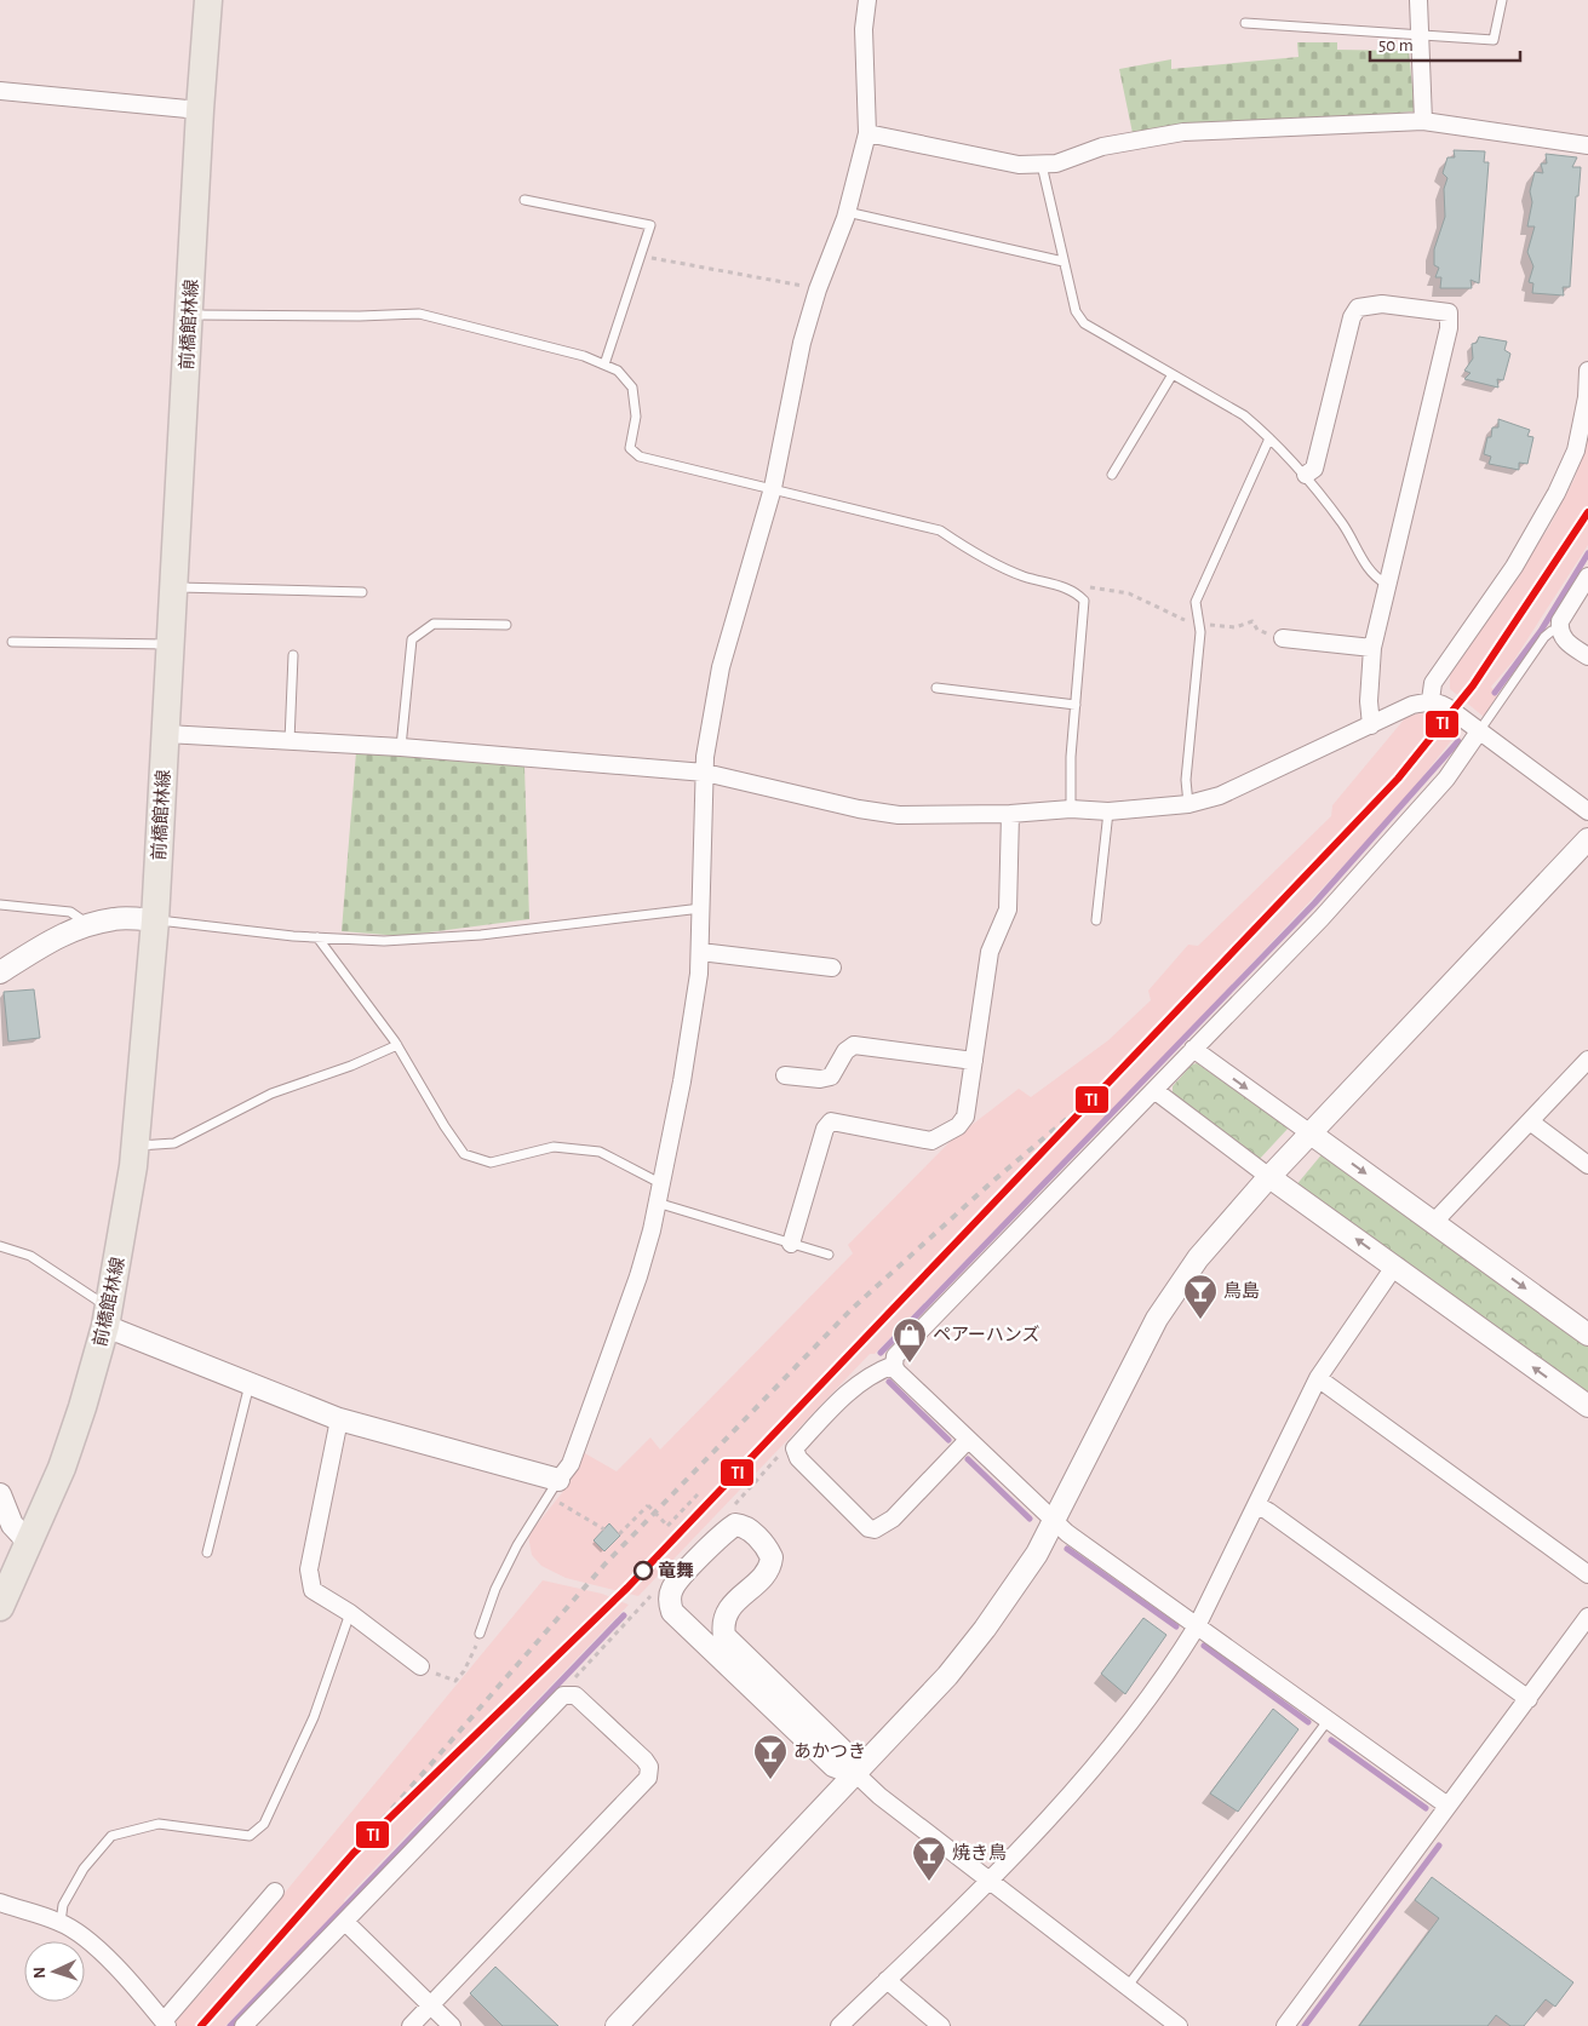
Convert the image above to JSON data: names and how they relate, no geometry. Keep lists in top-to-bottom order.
{
  "streets": {
    "main road": ["前橋館林線"]
  },
  "places": {
    "bar": ["鳥島", "あかつき", "焼き鳥"],
    "shop": ["ペアーハンズ"],
    "other": ["竜舞"]
  },
  "lines": ["transit line TI"],
  "scale_bar": "50 m",
  "north": "left"
}
